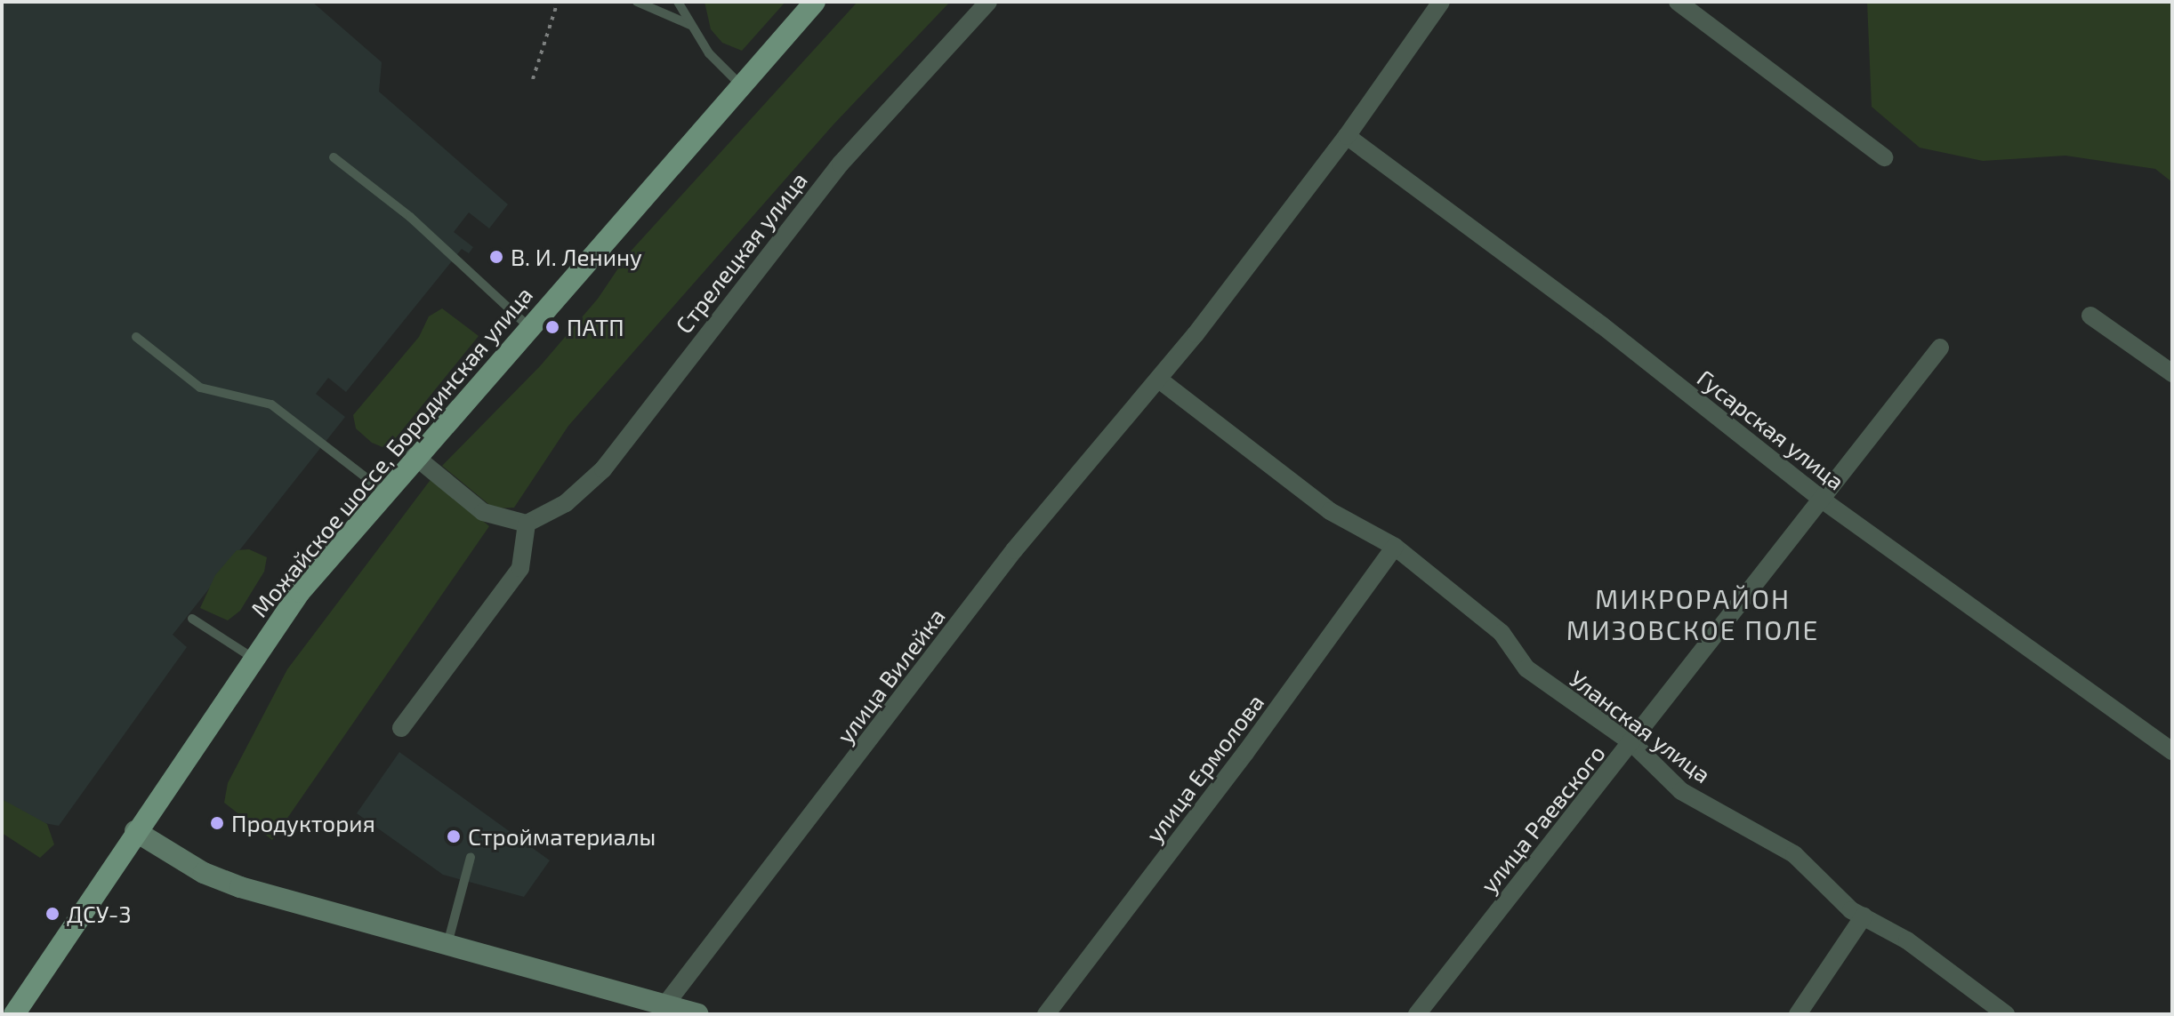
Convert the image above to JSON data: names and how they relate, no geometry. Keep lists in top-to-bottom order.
{
  "streets": {
    "main road": ["Можайское шоссе, Бородинская улица"],
    "street": [
      "Стрелецкая улица",
      "Гусарская улица",
      "улица Вилейка",
      "Уланская улица",
      "улица Ермолова",
      "улица Раевского"
    ]
  },
  "crossings": [
    ["Гусарская улица", "улица Вилейка"],
    ["Гусарская улица", "улица Раевского"],
    ["улица Вилейка", "Уланская улица"],
    ["Уланская улица", "улица Ермолова"],
    ["Уланская улица", "улица Раевского"]
  ],
  "districts": ["МИКРОРАЙОН МИЗОВСКОЕ ПОЛЕ"],
  "places": [
    "В. И. Ленину",
    "ПАТП",
    "Продуктория",
    "Стройматериалы",
    "ДСУ-3"
  ]
}
